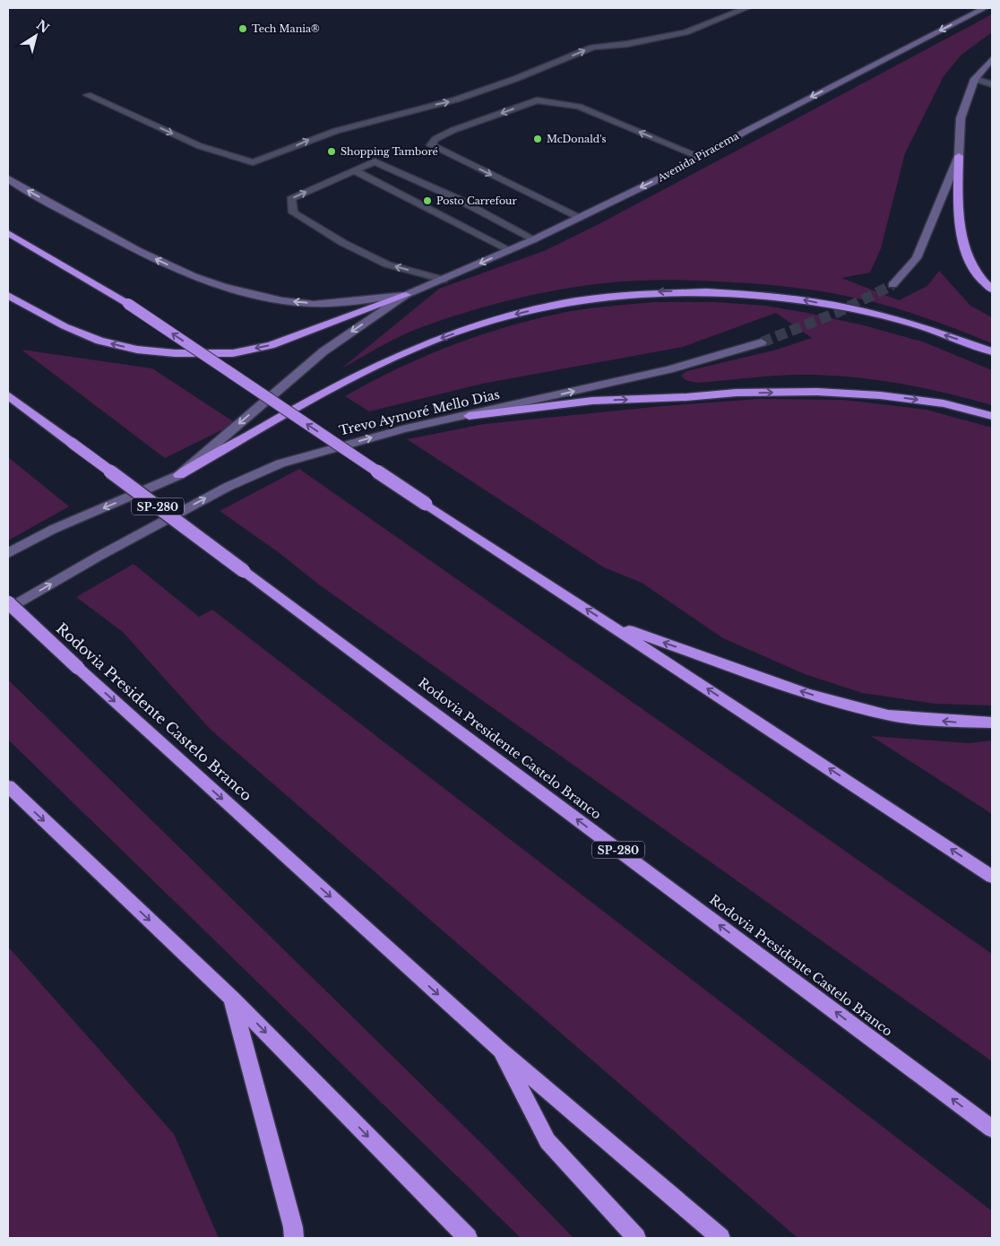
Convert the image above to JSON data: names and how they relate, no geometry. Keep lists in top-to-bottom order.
{
  "streets": {
    "highway": ["SP-280", "Rodovia Presidente Castelo Branco"],
    "main road": ["Avenida Piracema", "Trevo Aymoré Mello Dias"]
  },
  "one_way": ["Avenida Piracema"],
  "places": [
    "Tech Mania®",
    "McDonald's",
    "Shopping Tamboré",
    "Posto Carrefour"
  ],
  "north": "top right"
}
